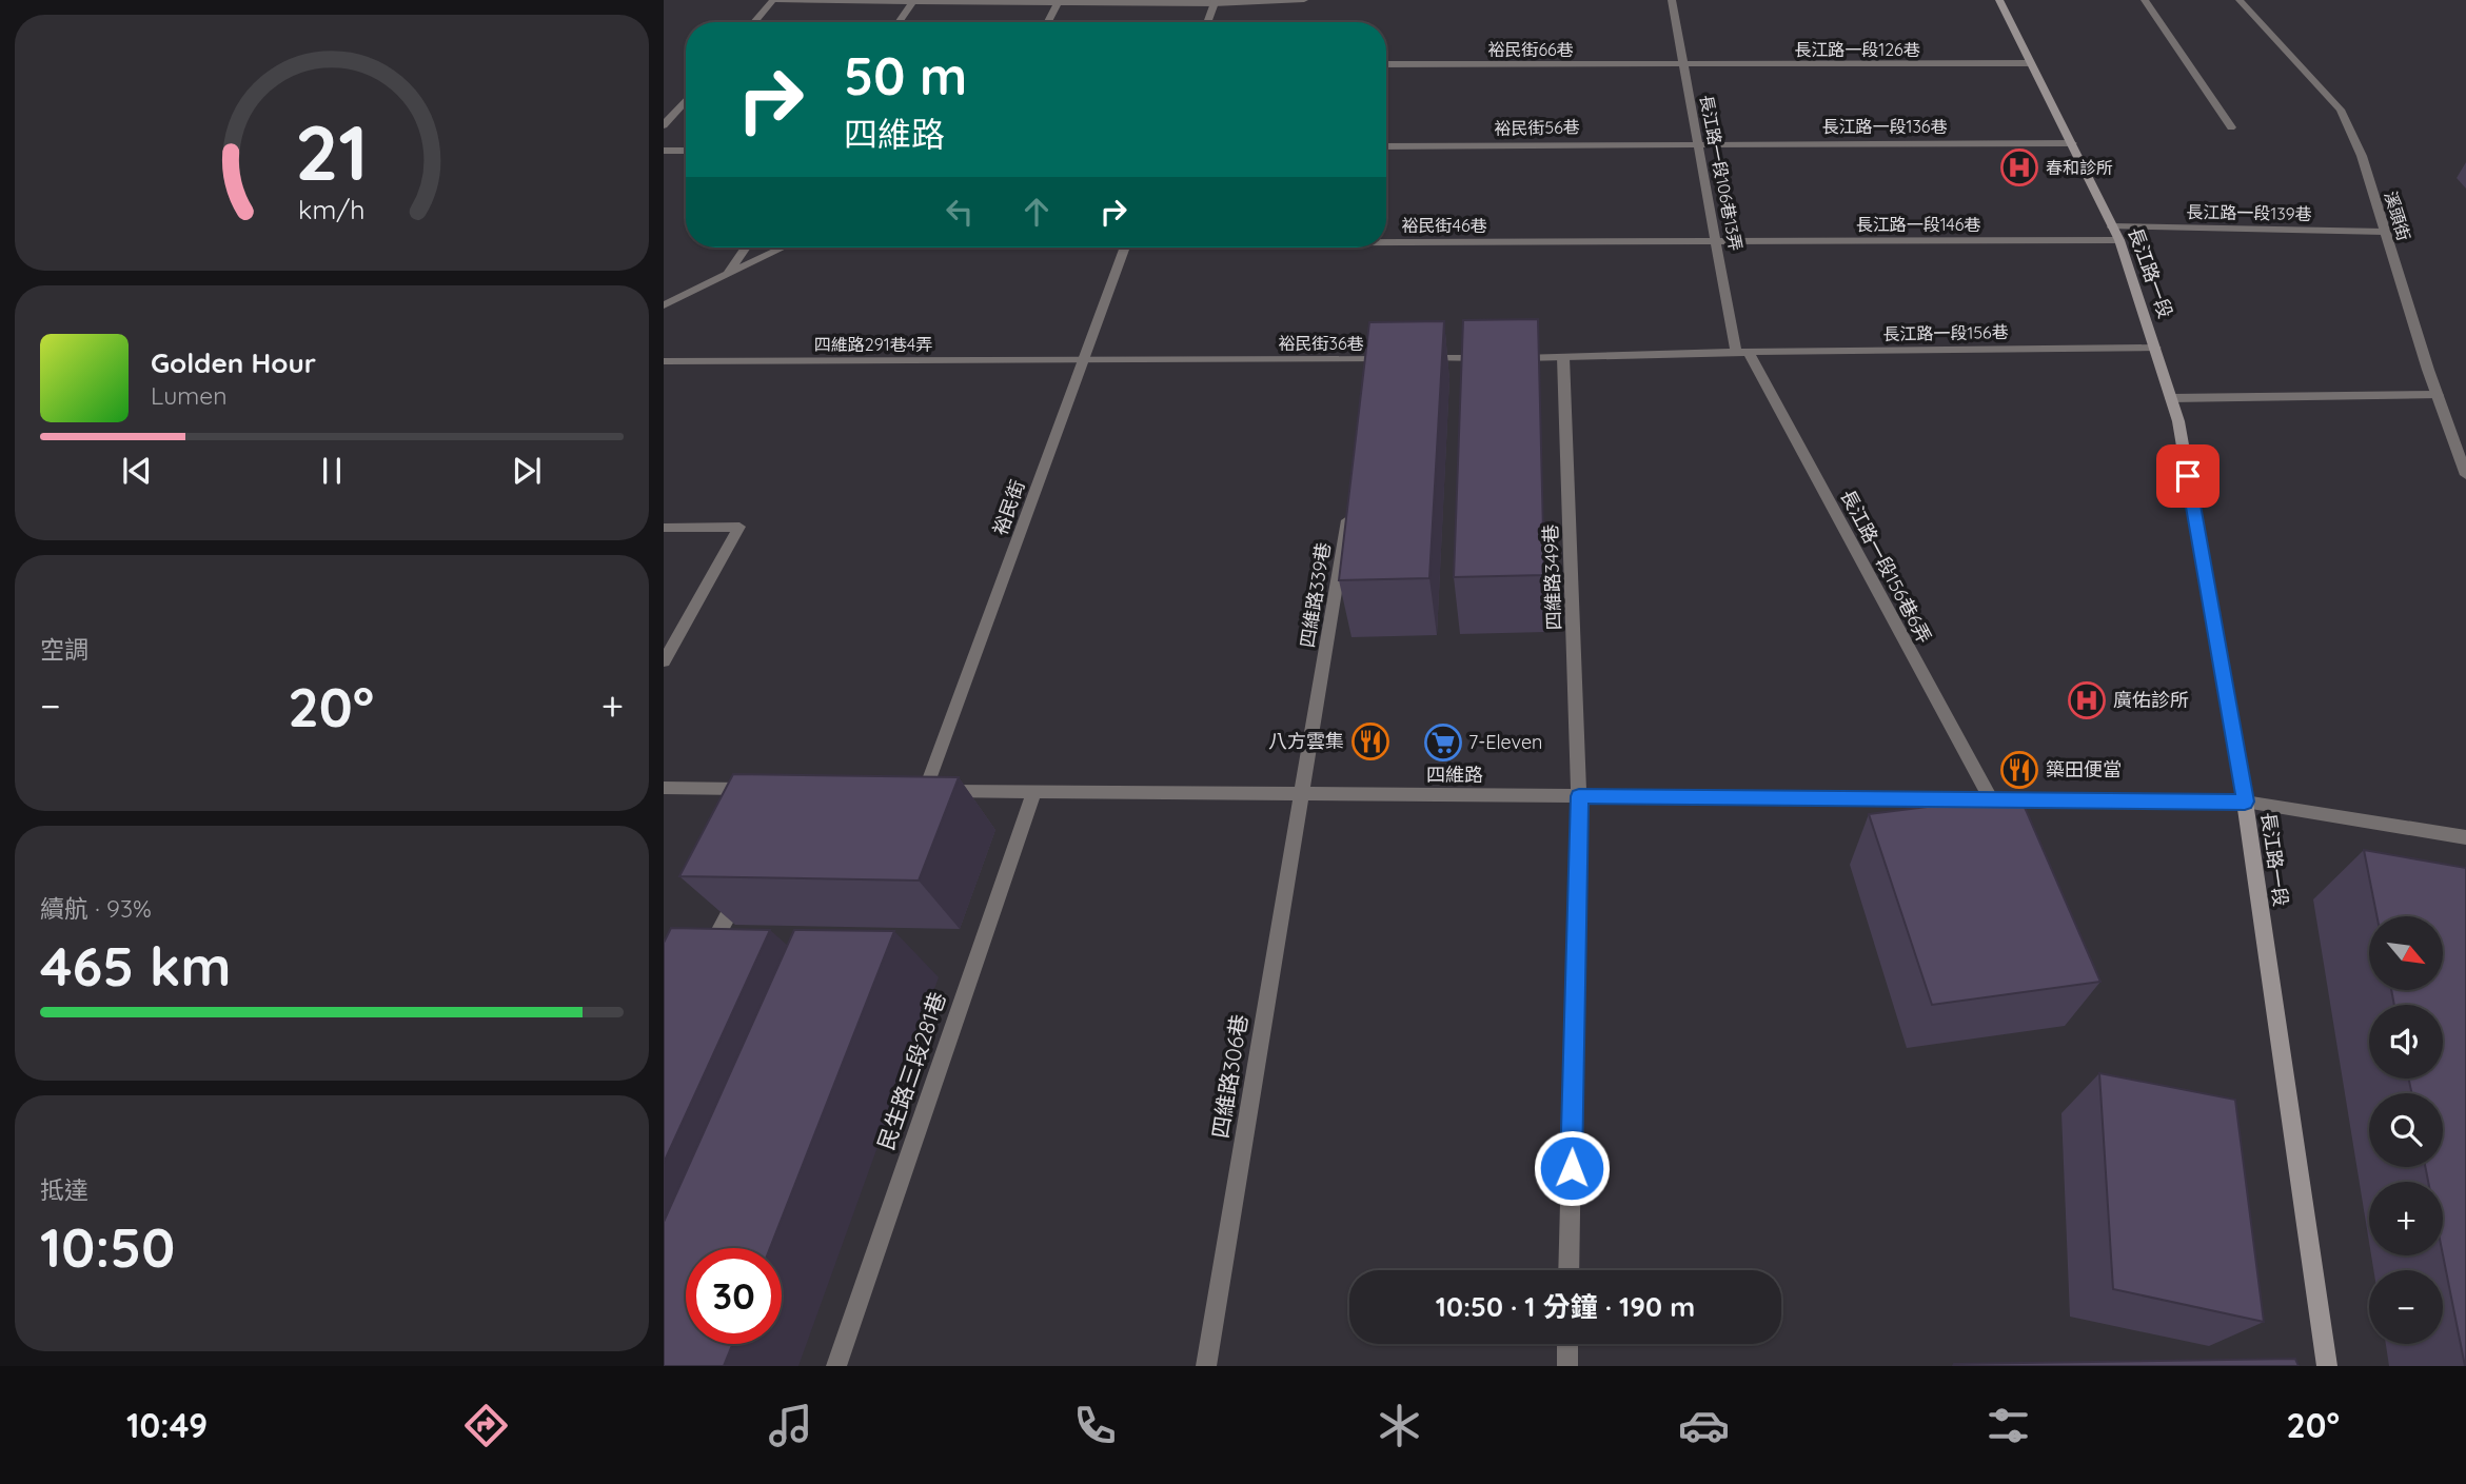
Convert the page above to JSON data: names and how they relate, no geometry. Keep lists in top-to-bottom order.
{
  "streets": {
    "street": [
      "裕民街66巷",
      "長江路一段126巷",
      "長江路一段136巷",
      "裕民街56巷",
      "長江路一段106巷13弄",
      "長江路一段139巷",
      "溪頭街",
      "長江路一段146巷",
      "裕民街46巷",
      "長江路一段",
      "長江路一段156巷",
      "裕民街36巷",
      "四維路291巷4弄",
      "裕民街",
      "長江路一段156巷6弄",
      "四維路349巷",
      "四維路339巷",
      "四維路",
      "民生路三段281巷",
      "四維路306巷"
    ]
  },
  "crossings": [
    ["裕民街66巷", "長江路一段126巷"],
    ["裕民街66巷", "長江路一段106巷13弄"],
    ["長江路一段126巷", "長江路一段106巷13弄"],
    ["長江路一段126巷", "長江路一段"],
    ["長江路一段136巷", "裕民街56巷"],
    ["長江路一段136巷", "長江路一段106巷13弄"],
    ["長江路一段136巷", "長江路一段"],
    ["裕民街56巷", "長江路一段106巷13弄"],
    ["長江路一段106巷13弄", "長江路一段146巷"],
    ["長江路一段106巷13弄", "裕民街46巷"],
    ["長江路一段106巷13弄", "長江路一段156巷"],
    ["長江路一段106巷13弄", "長江路一段156巷6弄"],
    ["長江路一段139巷", "溪頭街"],
    ["長江路一段139巷", "長江路一段146巷"],
    ["長江路一段139巷", "長江路一段"],
    ["長江路一段146巷", "裕民街46巷"],
    ["長江路一段146巷", "長江路一段"],
    ["長江路一段", "長江路一段156巷"],
    ["長江路一段", "四維路"],
    ["長江路一段156巷", "長江路一段156巷6弄"],
    ["裕民街36巷", "四維路291巷4弄"],
    ["裕民街36巷", "裕民街"],
    ["四維路291巷4弄", "裕民街"],
    ["裕民街", "四維路"],
    ["長江路一段156巷6弄", "四維路"],
    ["四維路349巷", "四維路"],
    ["四維路339巷", "四維路"],
    ["四維路339巷", "四維路306巷"],
    ["四維路", "民生路三段281巷"],
    ["四維路", "四維路306巷"]
  ],
  "places": {
    "hospital": ["春和診所", "廣佑診所"],
    "restaurant": ["八方雲集", "築田便當"],
    "supermarket": ["7-Eleven"]
  },
  "north": "bottom right",
  "page": {
    "turn": ["50 m", "四維路"],
    "song": ["Golden Hour", "Lumen"],
    "tile": [
      "空調",
      ["續航 · 93%", "465 km"],
      ["抵達", "10:50"]
    ],
    "heat": ["−", "20°", "+"],
    "map_buttons": ["+", "−"],
    "limit": "30",
    "trip": "10:50 · 1 分鐘 · 190 m",
    "tabs": ["10:49", "20°"],
    "gauge": ["21", "km/h"]
  }
}
